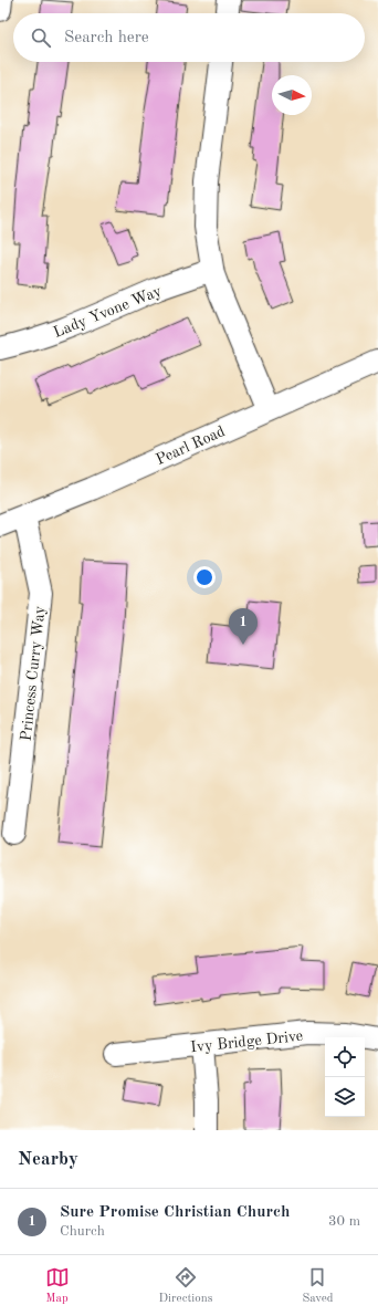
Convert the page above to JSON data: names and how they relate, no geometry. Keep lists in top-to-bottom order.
{
  "streets": {
    "street": [
      "Lady Yvone Way",
      "Pearl Road",
      "Princess Curry Way",
      "Ivy Bridge Drive"
    ]
  },
  "crossings": [
    ["Pearl Road", "Princess Curry Way"]
  ],
  "north": "right",
  "page": {
    "search": "Search here",
    "pins": "1",
    "heading": "Nearby",
    "list": [
      {
        "mark": "1",
        "name": "Sure Promise Christian Church",
        "note": "Church",
        "value": "30 m"
      }
    ],
    "nav": ["Map", "Directions", "Saved"]
  }
}
